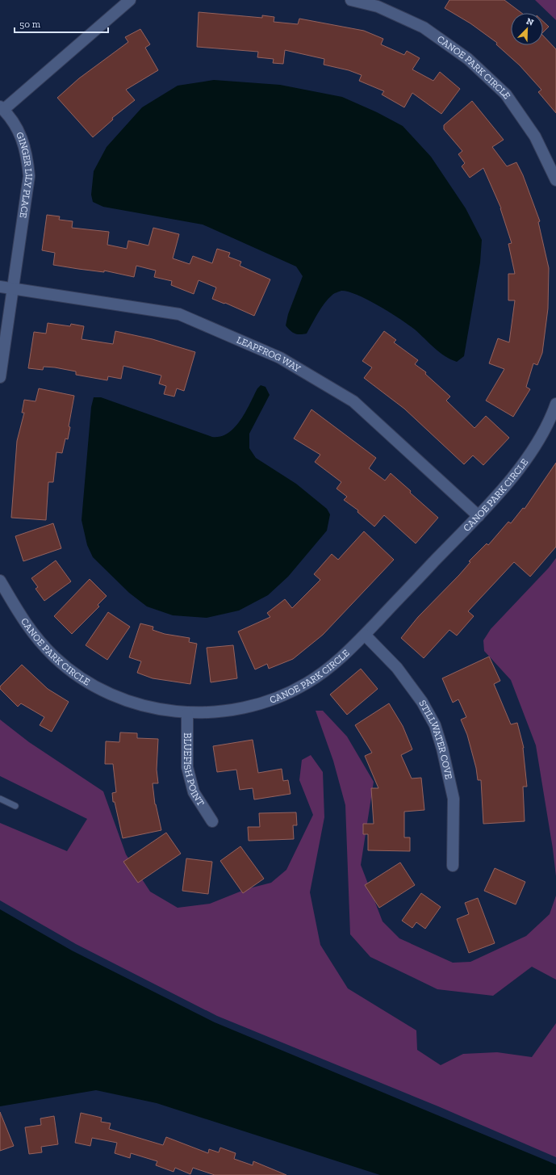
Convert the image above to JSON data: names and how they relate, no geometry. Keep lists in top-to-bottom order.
{
  "streets": {
    "street": [
      "CANOE PARK CIRCLE",
      "GINGER LILY PLACE",
      "LEAPFROG WAY",
      "STILLWATER COVE",
      "BLUEFISH POINT"
    ]
  },
  "crossings": [
    ["CANOE PARK CIRCLE", "LEAPFROG WAY"],
    ["CANOE PARK CIRCLE", "STILLWATER COVE"],
    ["CANOE PARK CIRCLE", "BLUEFISH POINT"],
    ["GINGER LILY PLACE", "LEAPFROG WAY"]
  ],
  "scale_bar": "50 m",
  "north": "top right"
}
